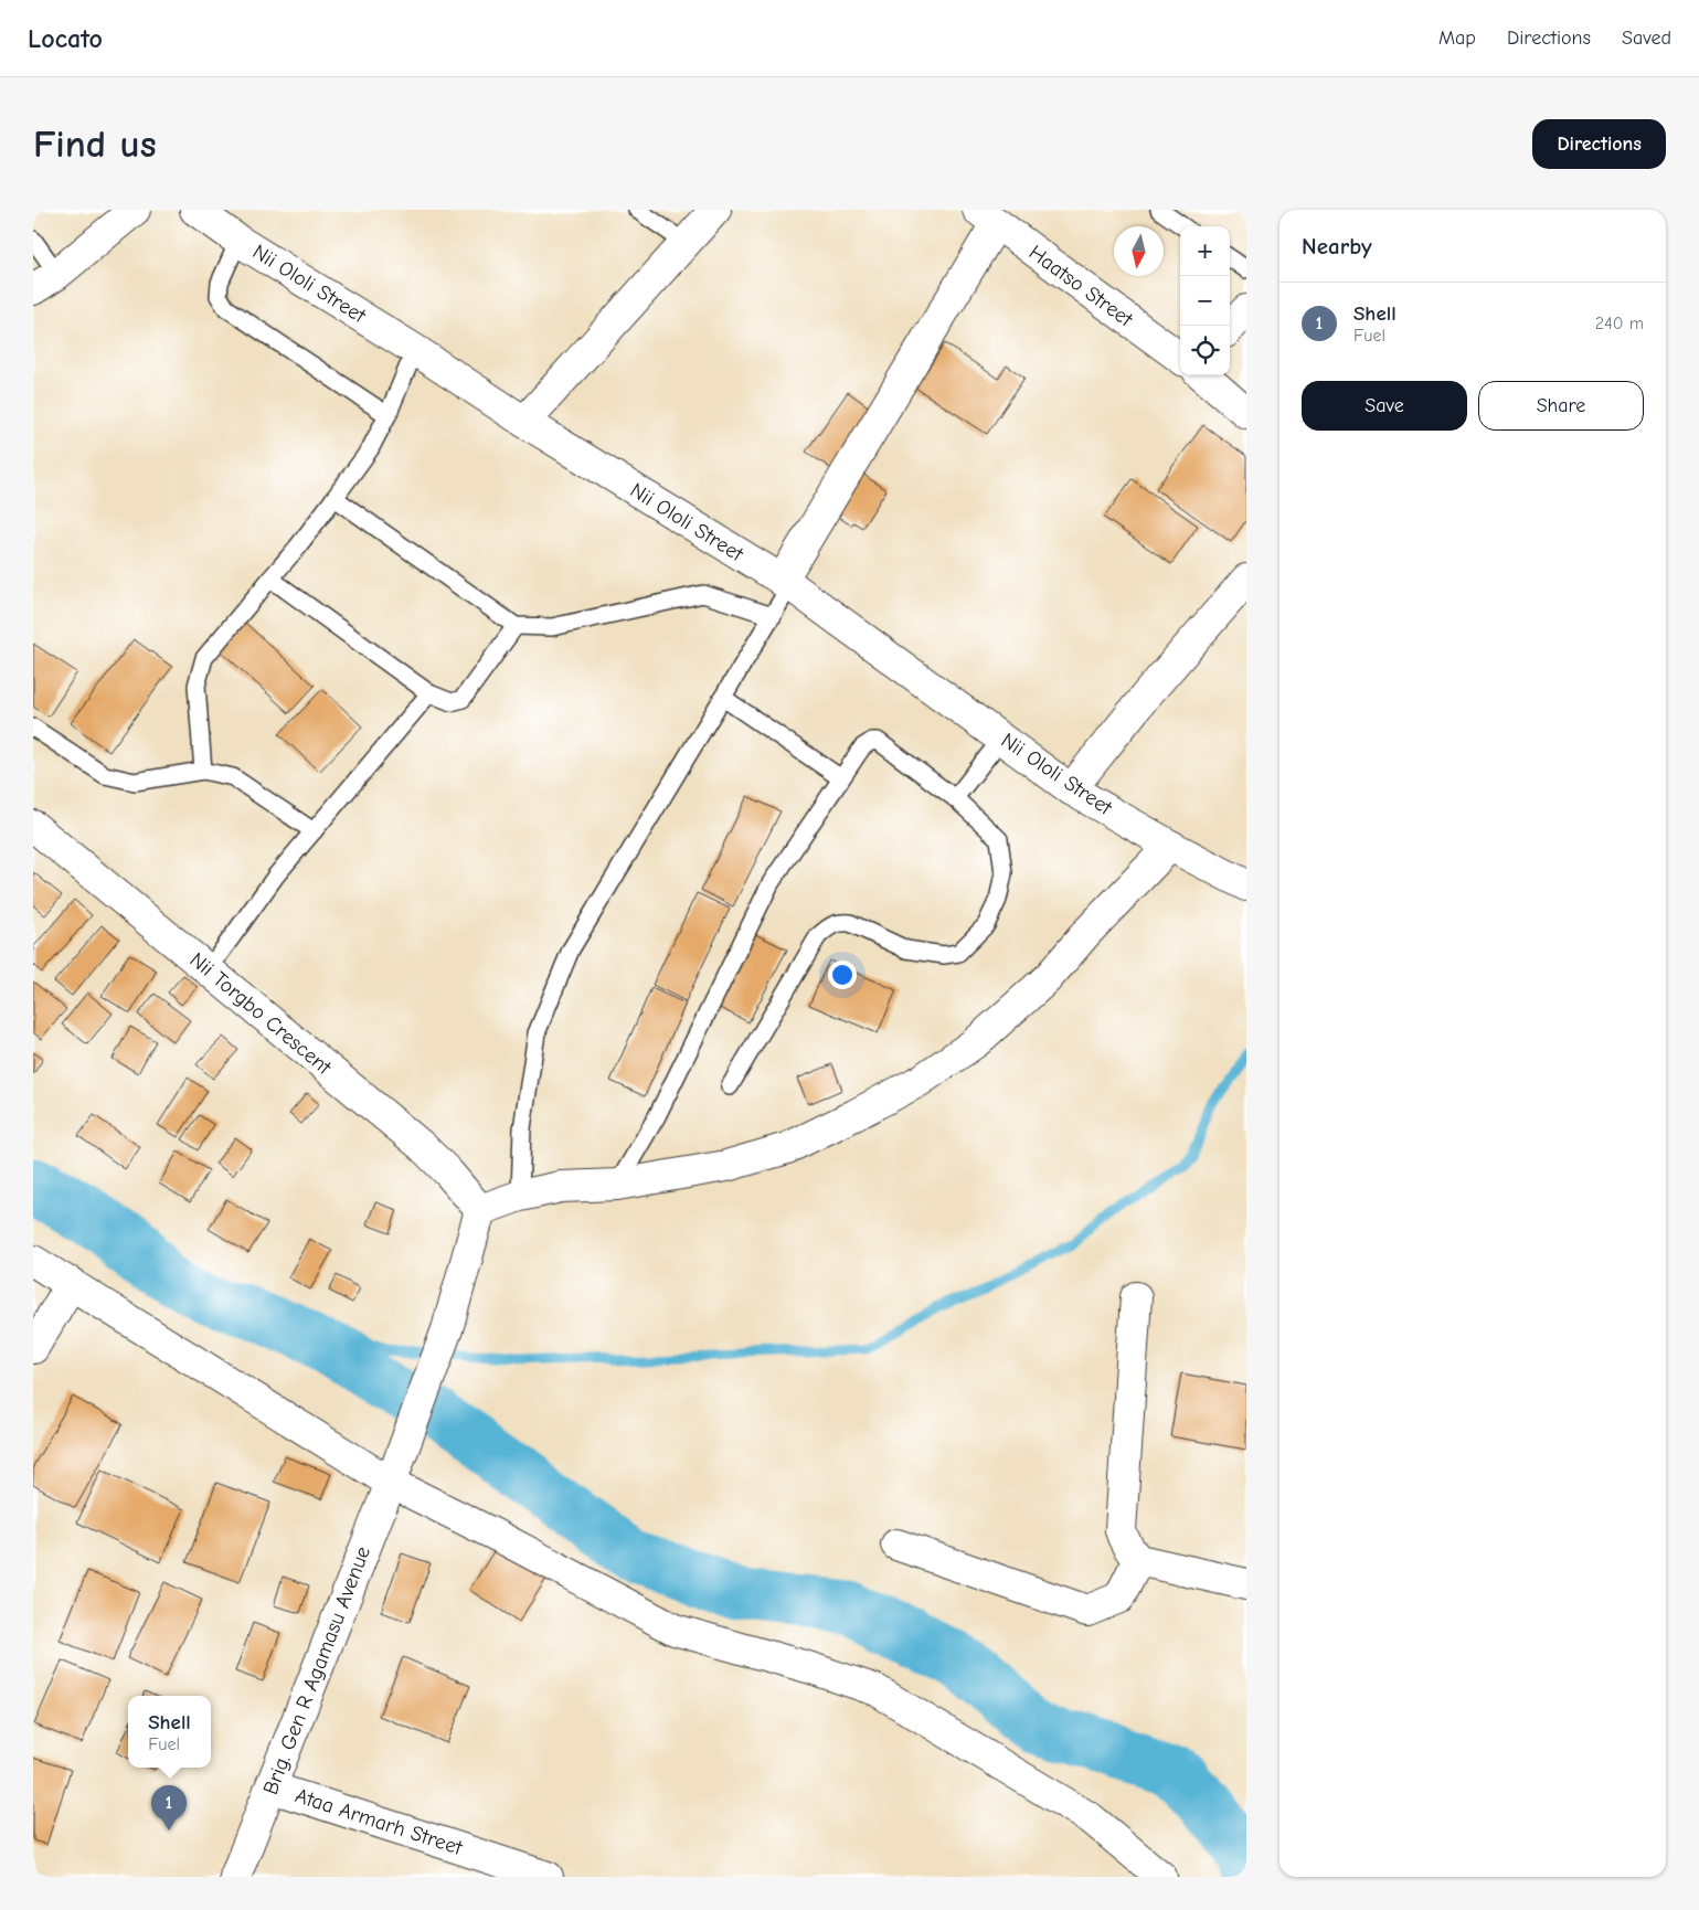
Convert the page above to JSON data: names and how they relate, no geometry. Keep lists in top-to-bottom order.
{
  "streets": {
    "street": [
      "Nii Ololi Street",
      "Haatso Street",
      "Nii Torgbo Crescent",
      "Brig. Gen R Agamasu Avenue",
      "Ataa Armarh Street"
    ]
  },
  "crossings": [
    ["Nii Torgbo Crescent", "Brig. Gen R Agamasu Avenue"],
    ["Brig. Gen R Agamasu Avenue", "Ataa Armarh Street"]
  ],
  "north": "bottom",
  "page": {
    "header": "Locato",
    "nav": ["Map", "Directions", "Saved"],
    "buttons": [
      "Directions",
      ["Save", "Share"]
    ],
    "title": "Find us",
    "heading": "Nearby",
    "map_buttons": ["+", "−"],
    "list": [
      {
        "mark": "1",
        "name": "Shell",
        "note": "Fuel",
        "value": "240 m"
      }
    ],
    "popup": ["Shell", "Fuel"],
    "pins": "1"
  }
}
